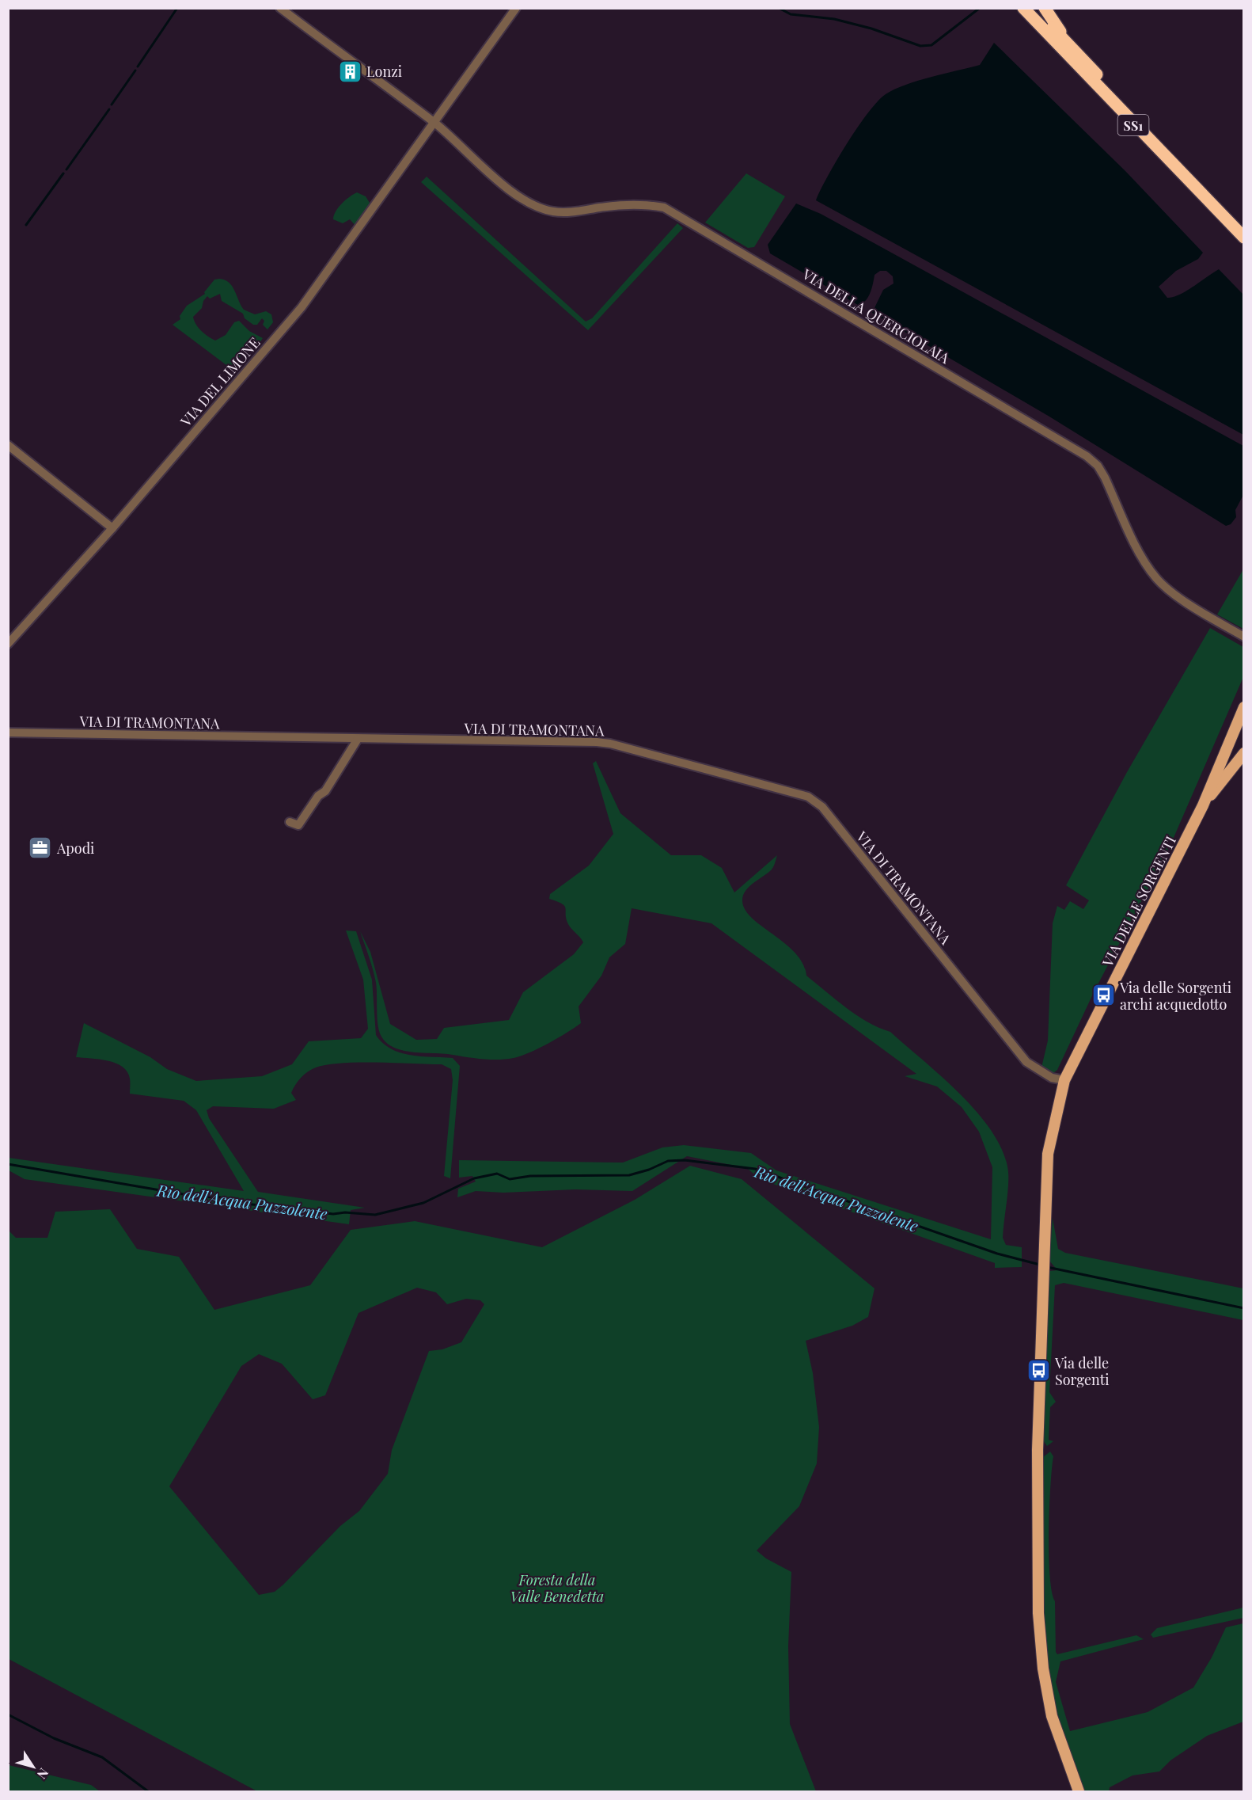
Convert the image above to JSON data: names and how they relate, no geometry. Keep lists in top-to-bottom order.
{
  "streets": {
    "highway": ["SS1"],
    "main road": ["VIA DELLE SORGENTI"],
    "street": ["VIA DELLA QUERCIOLAIA", "VIA DEL LIMONE", "VIA DI TRAMONTANA"]
  },
  "crossings": [
    ["VIA DELLA QUERCIOLAIA", "VIA DEL LIMONE"],
    ["VIA DI TRAMONTANA", "VIA DELLE SORGENTI"]
  ],
  "water": ["Rio dell'Acqua Puzzolente"],
  "parks": ["Foresta della Valle Benedetta"],
  "places": {
    "building": ["Lonzi"],
    "office": ["Apodi"],
    "bus stop": ["Via delle Sorgenti archi acquedotto", "Via delle Sorgenti"]
  },
  "north": "bottom right"
}
